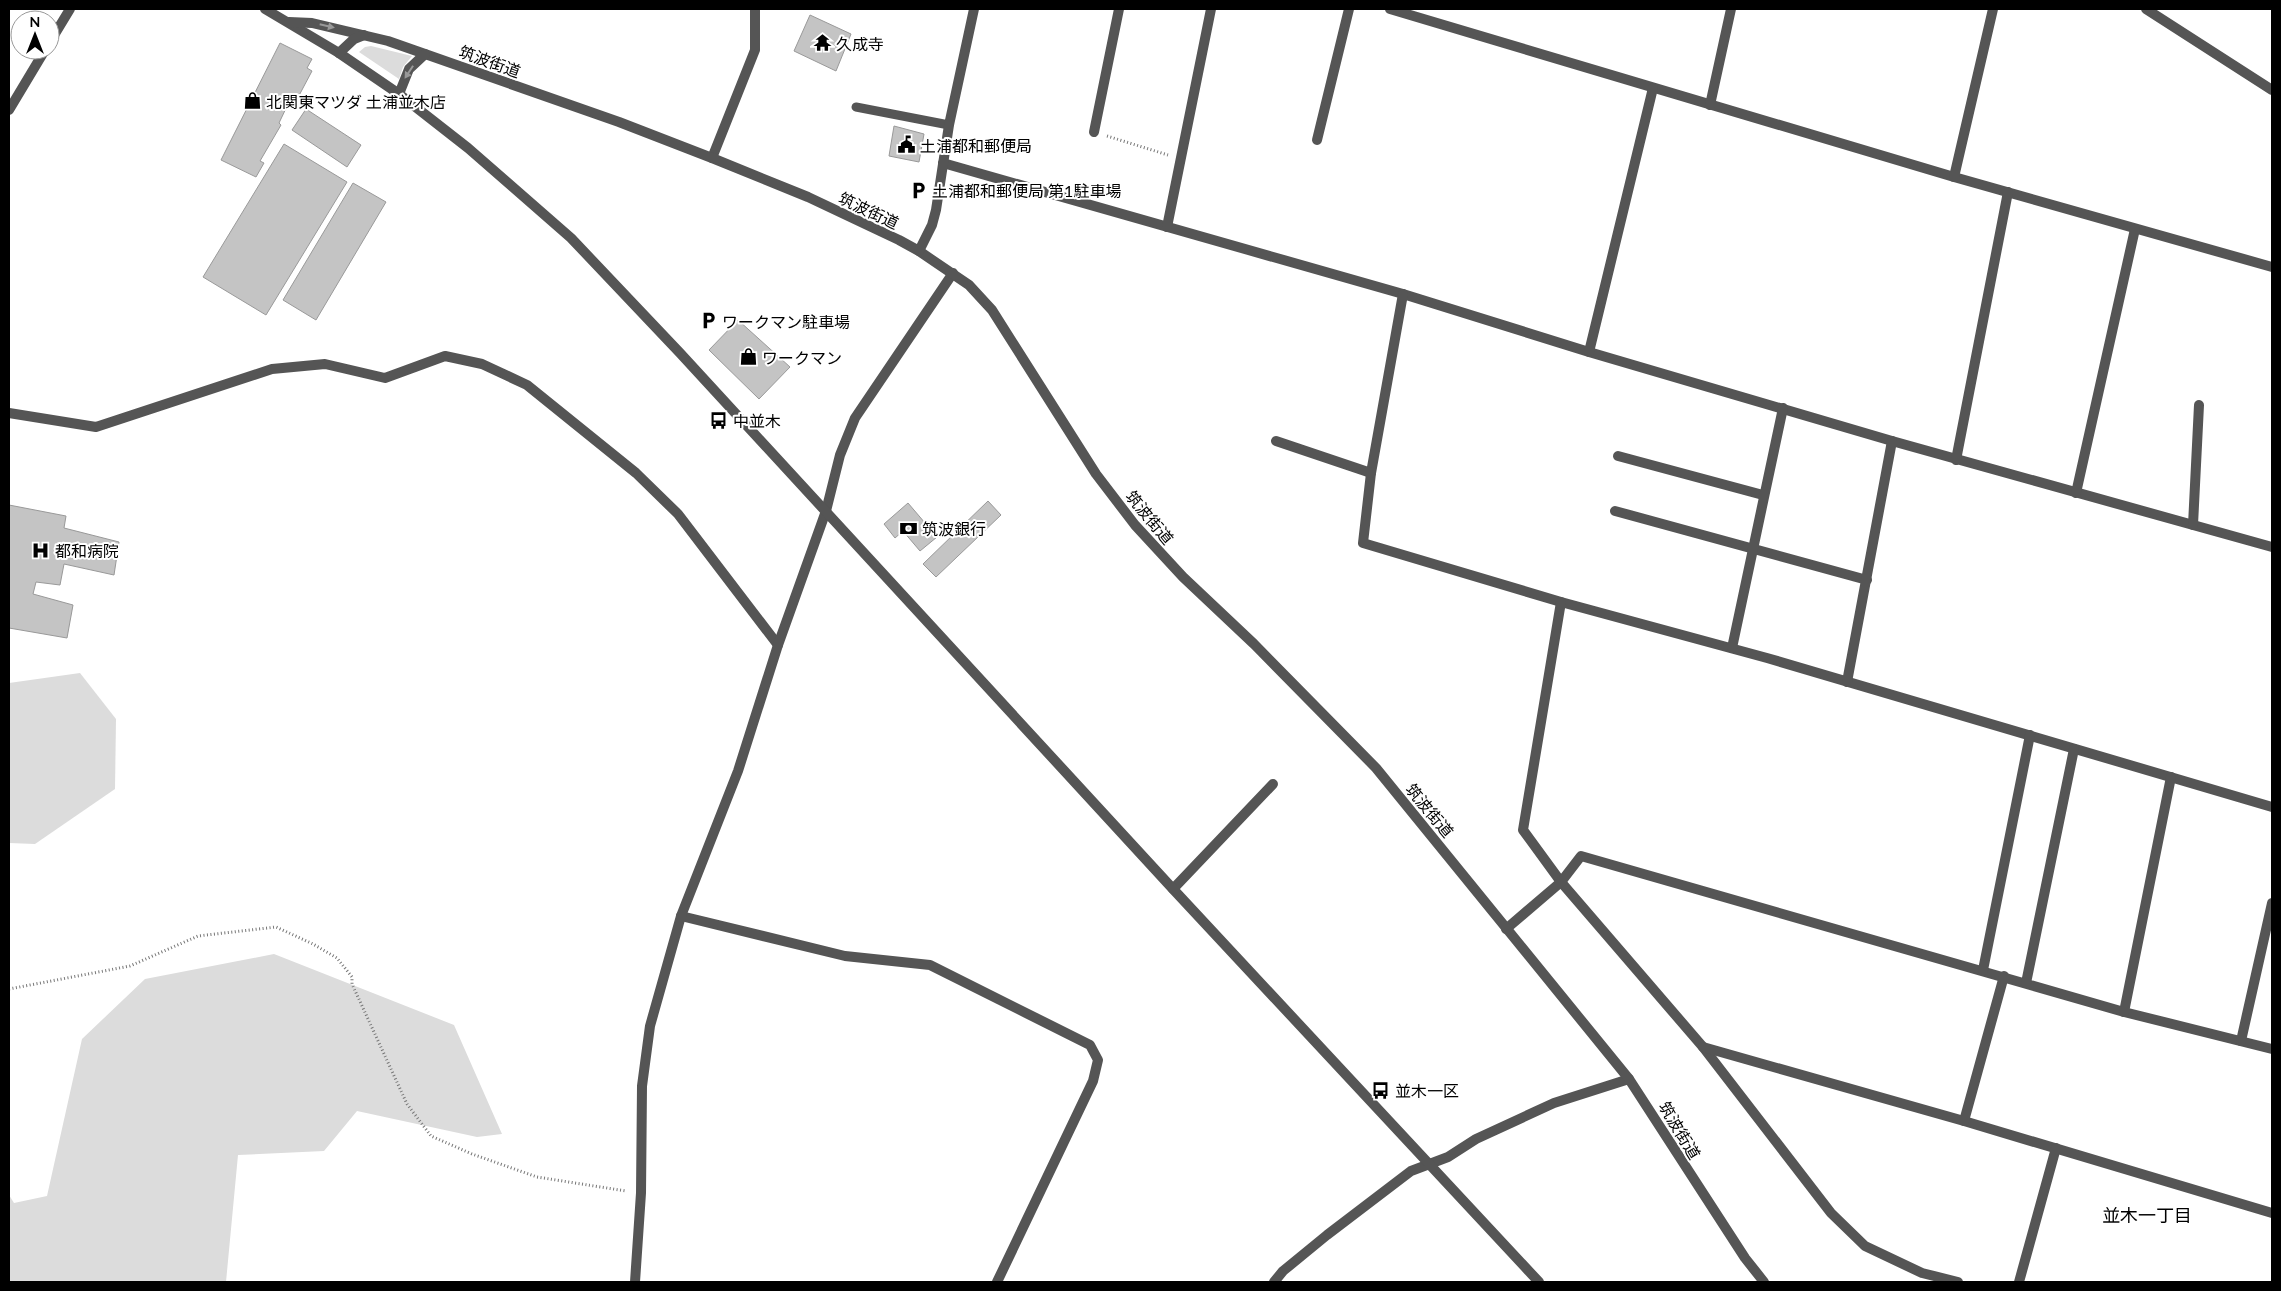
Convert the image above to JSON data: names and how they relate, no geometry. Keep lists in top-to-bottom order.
{
  "streets": {
    "street": ["筑波街道"]
  },
  "districts": ["並木一丁目"],
  "places": {
    "temple": ["久成寺"],
    "shop": ["北関東マツダ 土浦並木店", "ワークマン"],
    "public building": ["土浦都和郵便局"],
    "parking": ["土浦都和郵便局 第1駐車場", "ワークマン駐車場"],
    "bus stop": ["中並木", "並木一区"],
    "bank": ["筑波銀行"],
    "hospital": ["都和病院"]
  },
  "north": "top"
}
